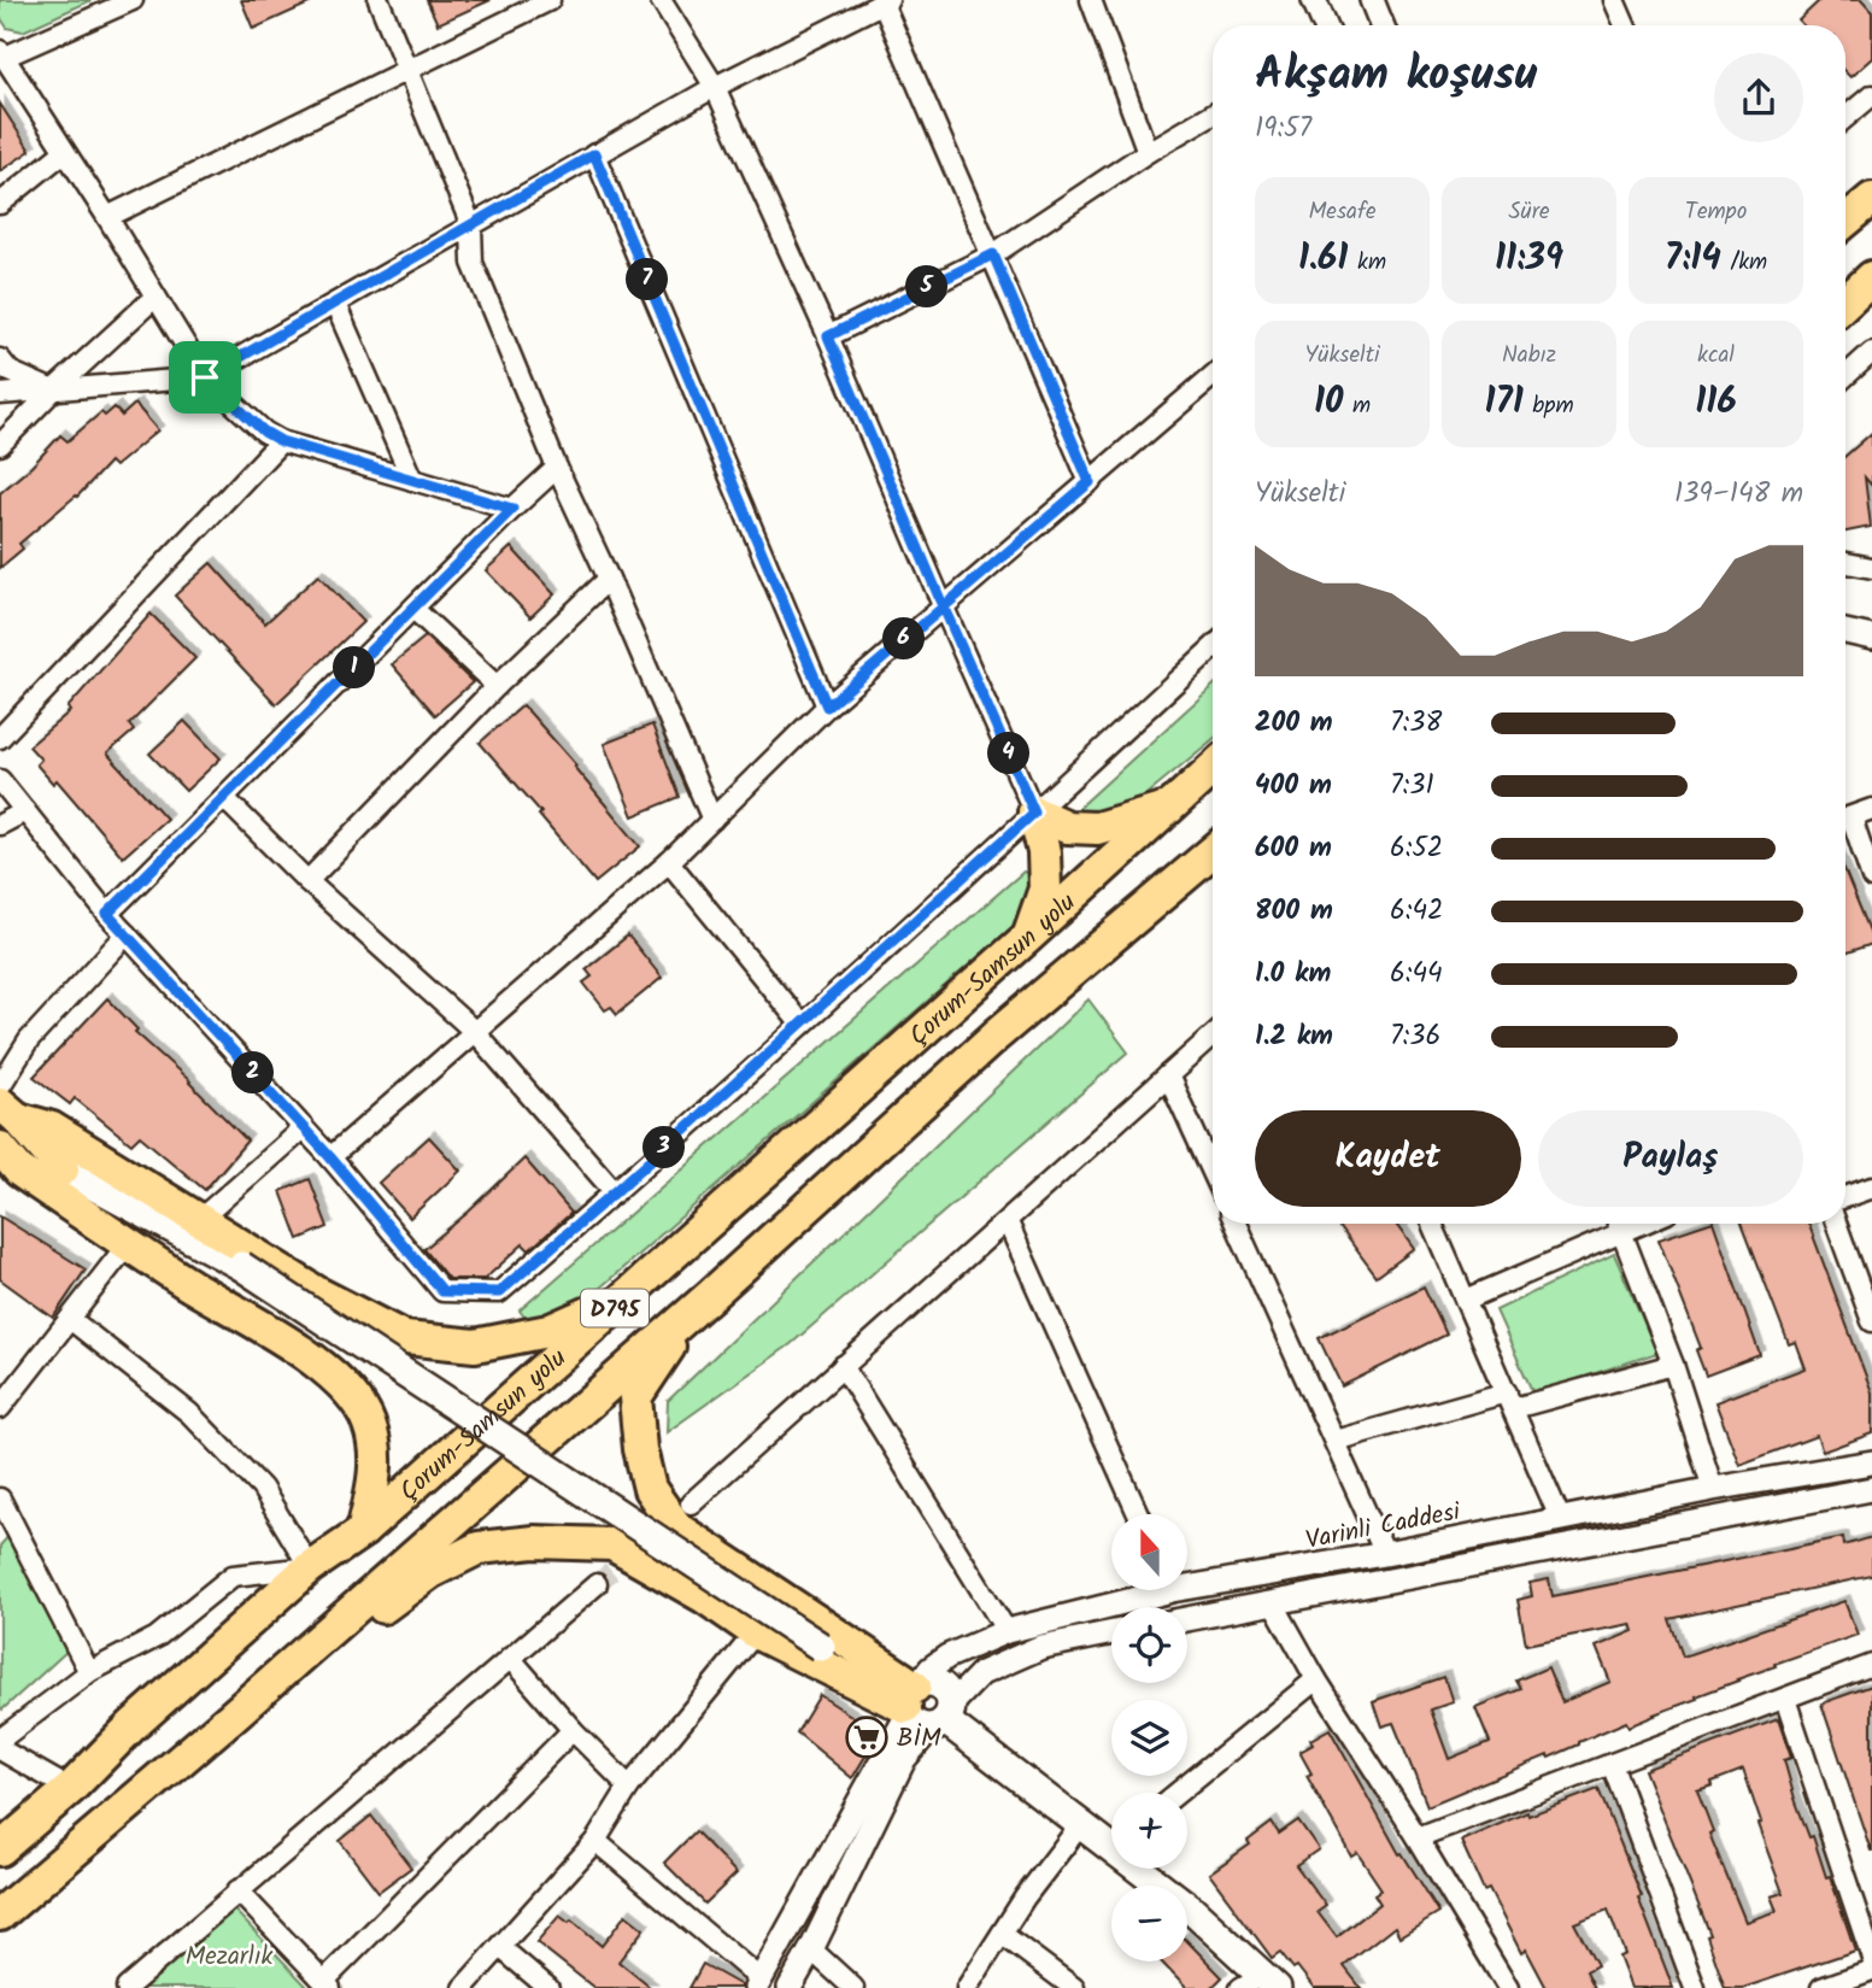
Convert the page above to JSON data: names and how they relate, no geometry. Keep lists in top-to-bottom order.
{
  "streets": {
    "highway": ["Çorum-Samsun yolu", "D795"],
    "street": ["Varinli Caddesi"]
  },
  "parks": ["Mezarlık"],
  "places": {
    "supermarket": ["BİM"]
  },
  "north": "top",
  "page": {
    "heading": ["Akşam koşusu", "19:57"],
    "stats": [
      ["Mesafe", "1.61 km"],
      ["Süre", "11:39"],
      ["Tempo", "7:14 /km"],
      ["Yükselti", "10 m"],
      ["Nabız", "171 bpm"],
      ["kcal", "116"]
    ],
    "pins": [
      "7",
      "5",
      "6",
      "1",
      "4",
      "2",
      "3"
    ],
    "chart": ["Yükselti", "139–148 m"],
    "list": [
      {
        "name": "200 m",
        "note": "7:38"
      },
      {
        "name": "400 m",
        "note": "7:31"
      },
      {
        "name": "600 m",
        "note": "6:52"
      },
      {
        "name": "800 m",
        "note": "6:42"
      },
      {
        "name": "1.0 km",
        "note": "6:44"
      },
      {
        "name": "1.2 km",
        "note": "7:36"
      }
    ],
    "buttons": ["Kaydet", "Paylaş"],
    "map_buttons": ["+", "−"]
  }
}
